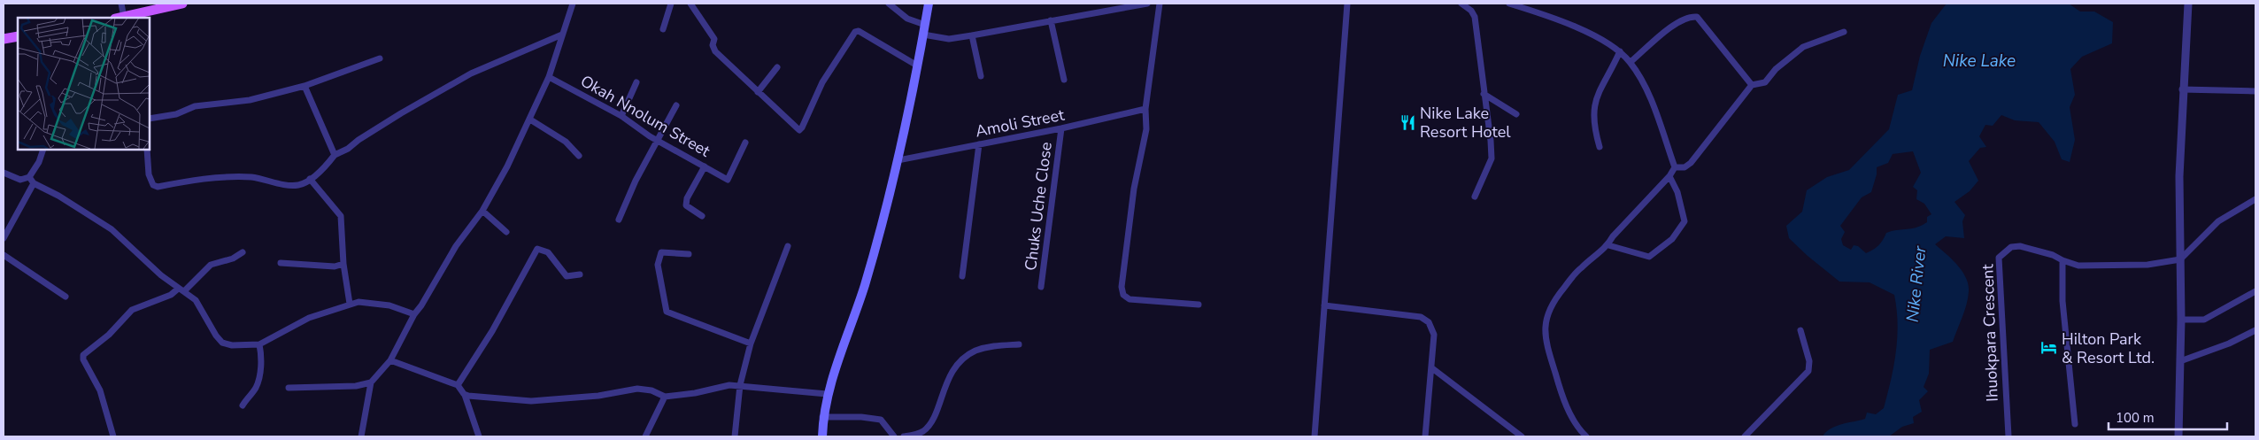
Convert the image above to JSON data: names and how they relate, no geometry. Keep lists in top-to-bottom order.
{
  "streets": {
    "street": [
      "Okah Nnolum Street",
      "Amoli Street",
      "Chuks Uche Close",
      "Ihuokpara Crescent"
    ]
  },
  "crossings": [
    ["Amoli Street", "Chuks Uche Close"]
  ],
  "water": ["Nike Lake", "Nike River"],
  "places": {
    "restaurant": ["Nike Lake Resort Hotel"],
    "hotel": ["Hilton Park & Resort Ltd."]
  },
  "scale_bar": "100 m"
}
